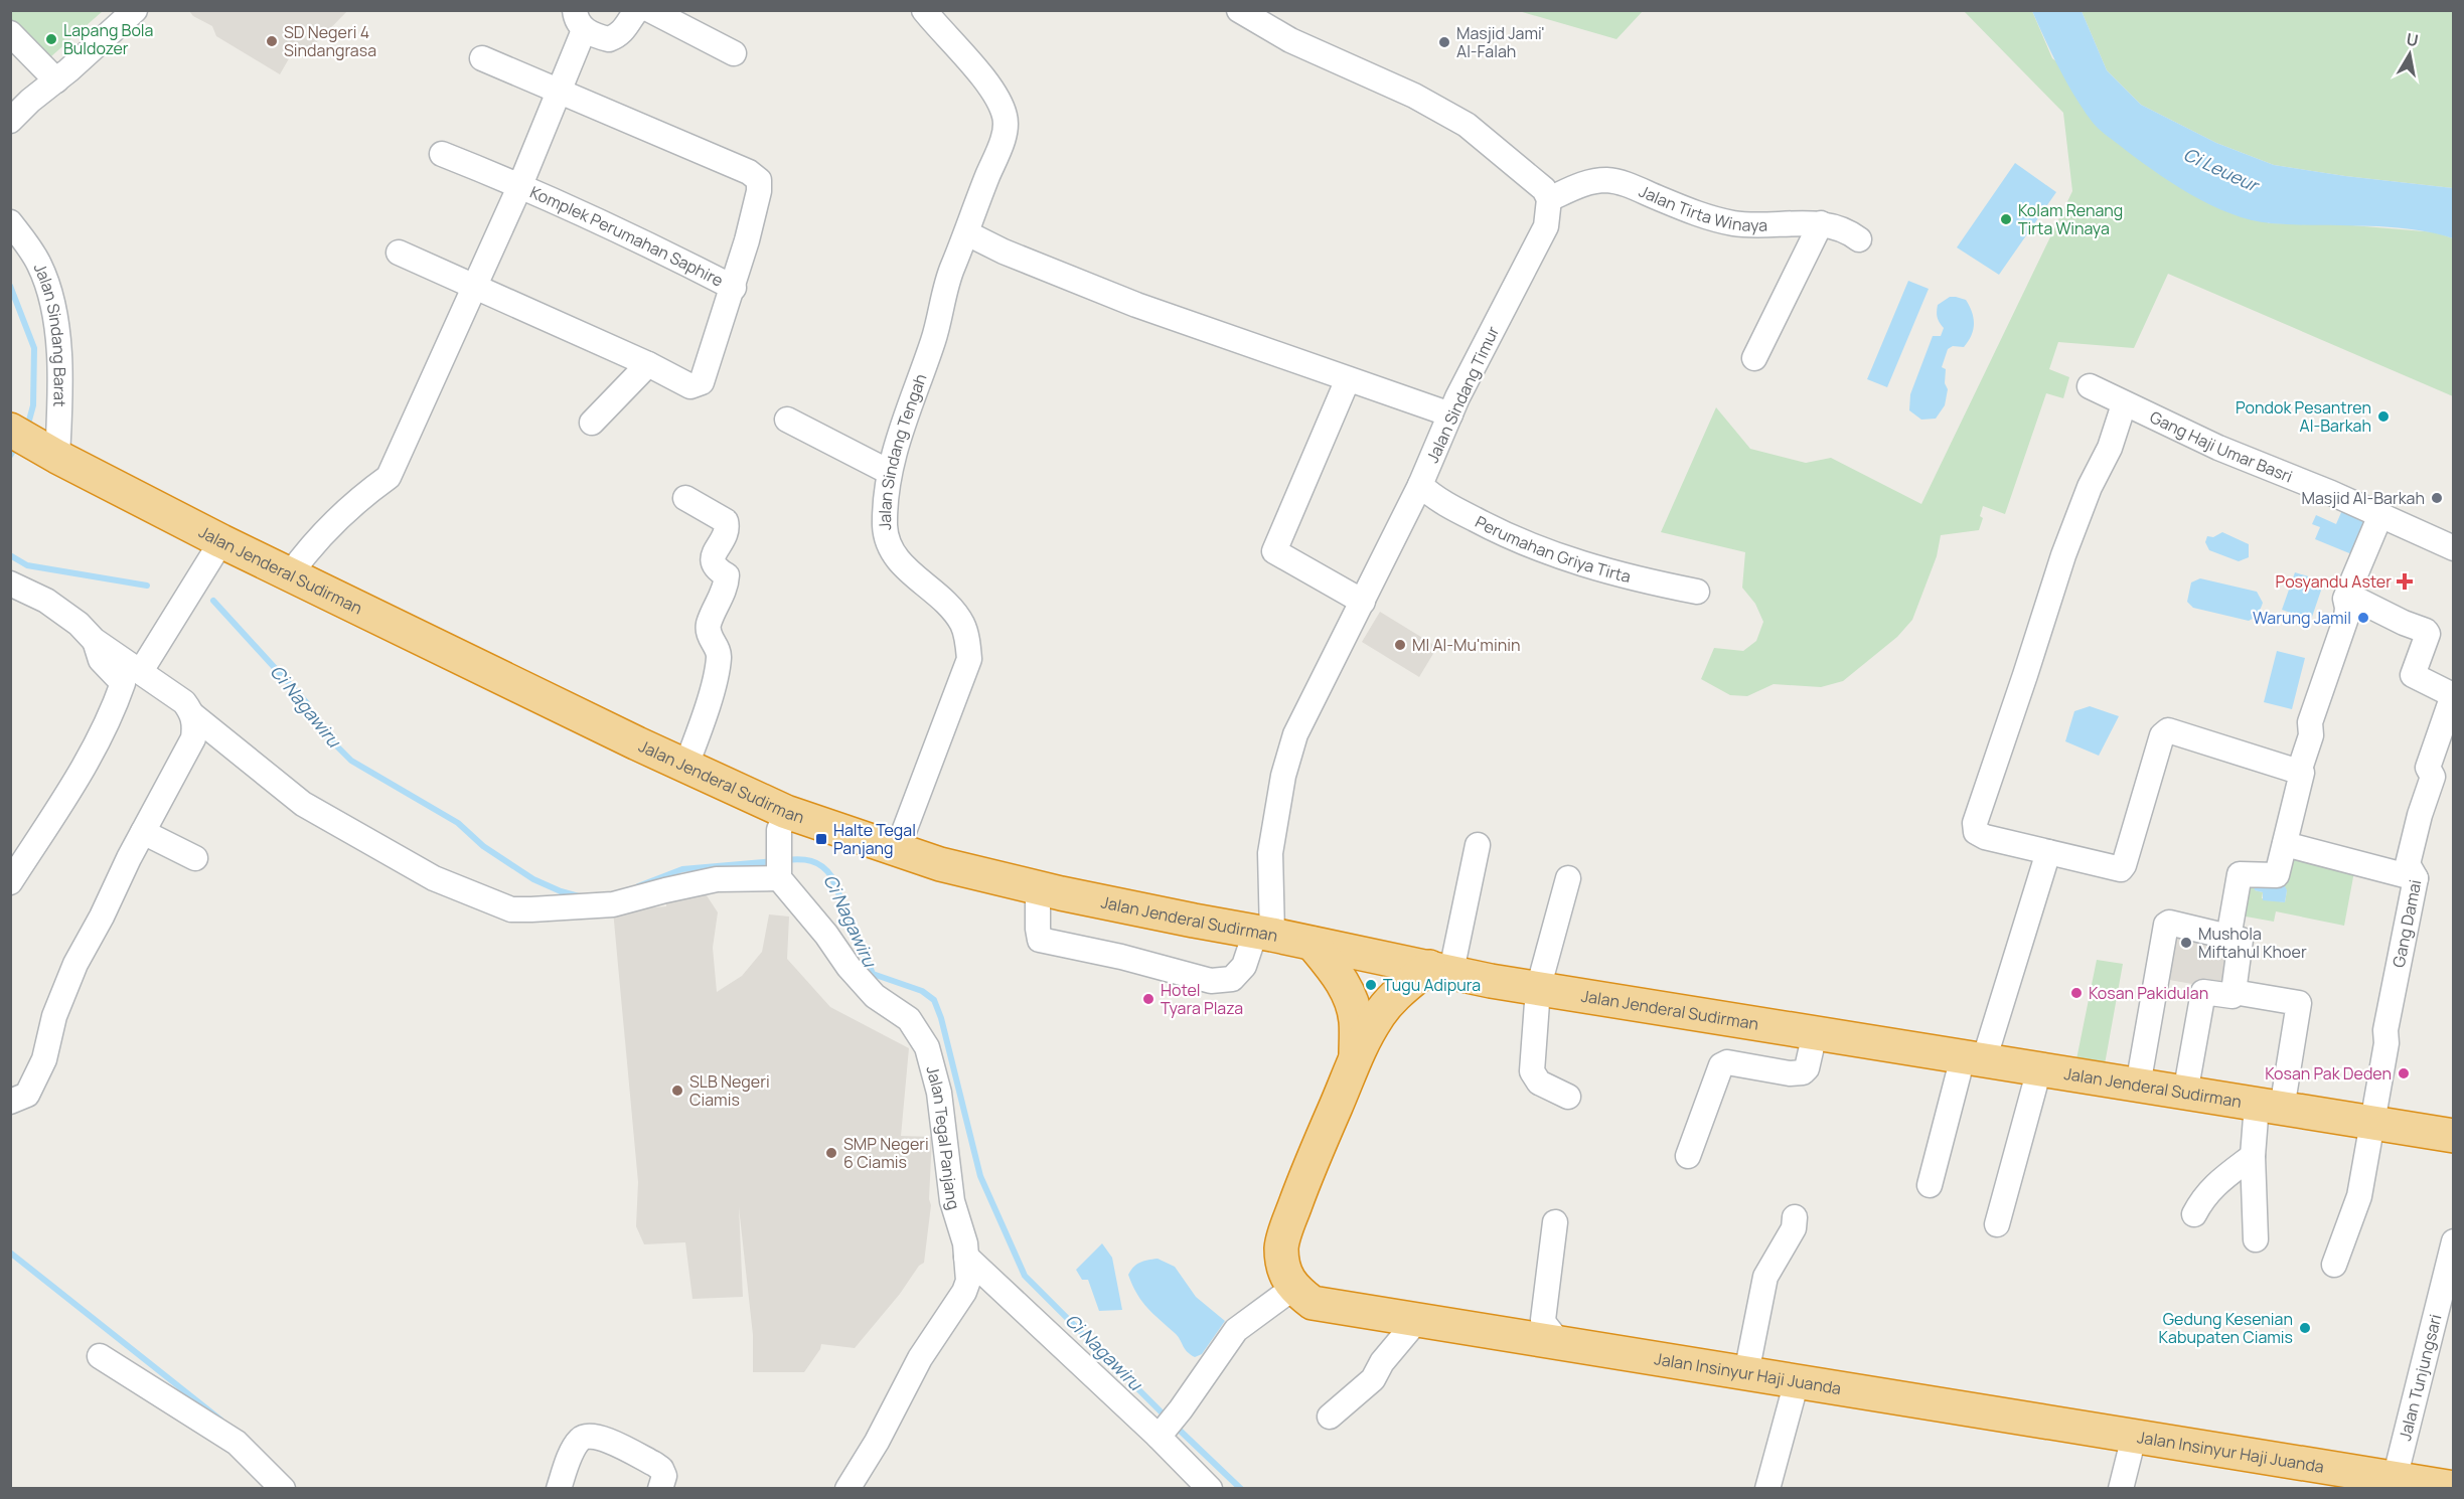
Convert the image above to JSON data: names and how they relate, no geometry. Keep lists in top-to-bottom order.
{
  "streets": {
    "highway": ["Jalan Jenderal Sudirman", "Jalan Insinyur Haji Juanda"],
    "street": [
      "Jalan Tirta Winaya",
      "Komplek Perumahan Saphire",
      "Jalan Sindang Barat",
      "Jalan Sindang Timur",
      "Gang Haji Umar Basri",
      "Jalan Sindang Tengah",
      "Perumahan Griya Tirta",
      "Gang Damai",
      "Jalan Tegal Panjang",
      "Jalan Tunjungsari"
    ]
  },
  "crossings": [
    ["Jalan Tirta Winaya", "Jalan Sindang Timur"],
    ["Komplek Perumahan Saphire", "Jalan Jenderal Sudirman"],
    ["Jalan Sindang Barat", "Jalan Jenderal Sudirman"],
    ["Jalan Sindang Timur", "Perumahan Griya Tirta"],
    ["Jalan Sindang Timur", "Jalan Jenderal Sudirman"],
    ["Jalan Sindang Tengah", "Jalan Jenderal Sudirman"],
    ["Jalan Jenderal Sudirman", "Gang Damai"],
    ["Jalan Insinyur Haji Juanda", "Jalan Tunjungsari"]
  ],
  "water": ["Ci Leueur", "Ci Nagawiru"],
  "places": {
    "other": [
      "Lapang Bola Buldozer",
      "SD Negeri 4 Sindangrasa",
      "Masjid Jami' Al-Falah",
      "Kolam Renang Tirta Winaya",
      "Pondok Pesantren Al-Barkah",
      "Masjid Al-Barkah",
      "Warung Jamil",
      "MI Al-Mu'minin",
      "Mushola Miftahul Khoer",
      "Tugu Adipura",
      "Kosan Pakidulan",
      "Hotel Tyara Plaza",
      "Kosan Pak Deden",
      "SLB Negeri Ciamis",
      "SMP Negeri 6 Ciamis",
      "Gedung Kesenian Kabupaten Ciamis"
    ],
    "health": ["Posyandu Aster"],
    "transit": ["Halte Tegal Panjang"]
  },
  "north": "top"
}
